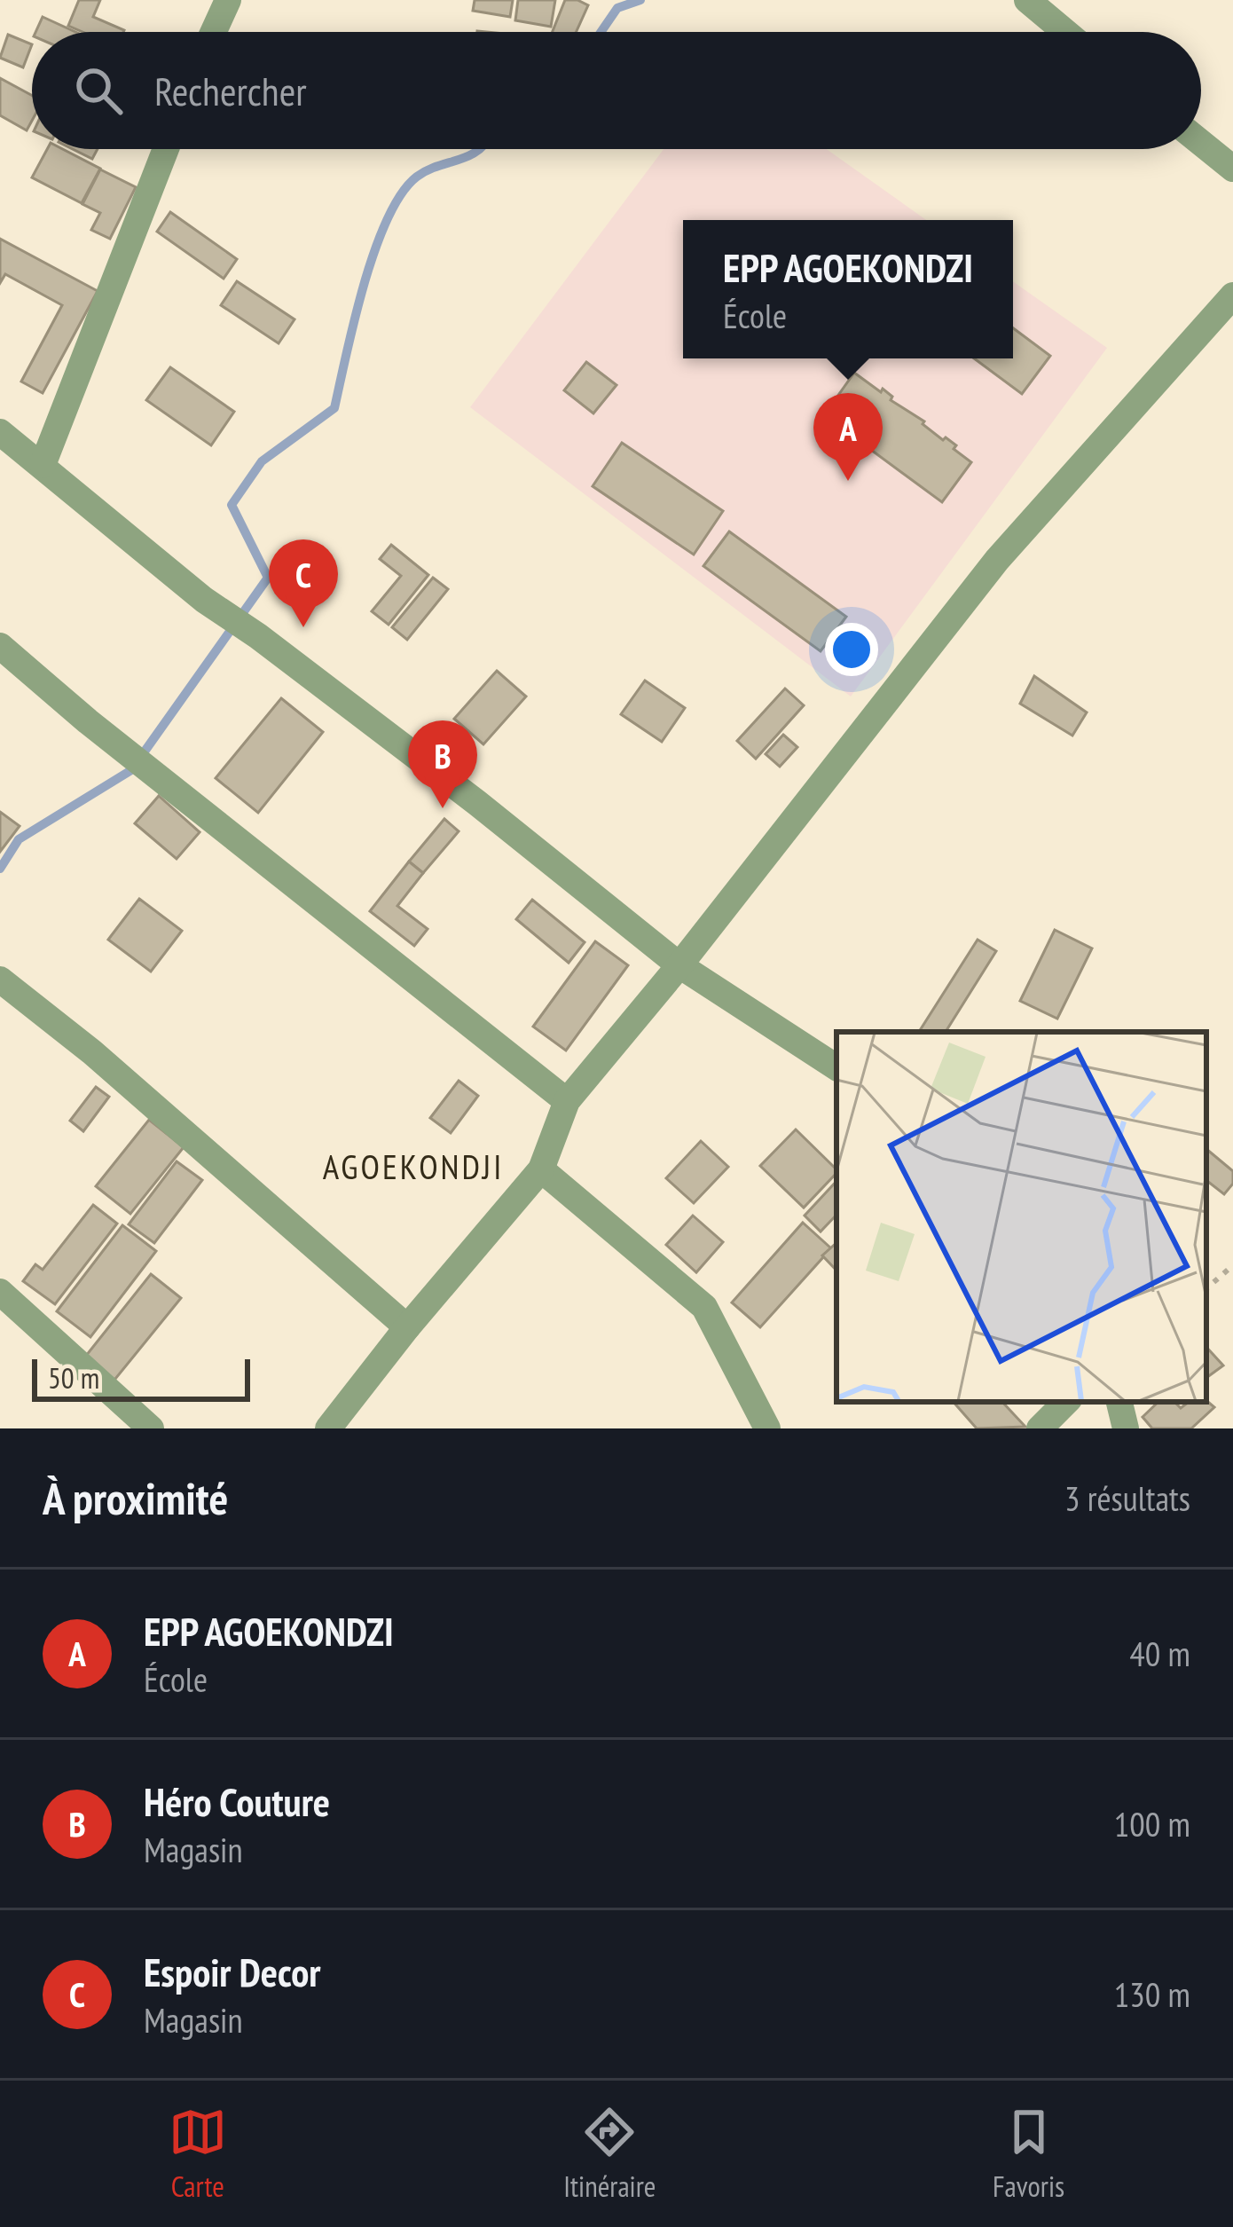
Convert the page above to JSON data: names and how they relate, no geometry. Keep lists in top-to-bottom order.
{
  "districts": ["AGOEKONDJI"],
  "scale_bar": "50 m",
  "page": {
    "search": "Rechercher",
    "popup": ["EPP AGOEKONDZI", "École"],
    "pins": ["A", "C", "B"],
    "scale": "50 m",
    "heading": ["À proximité", "3 résultats"],
    "list": [
      {
        "mark": "A",
        "name": "EPP AGOEKONDZI",
        "note": "École",
        "value": "40 m"
      },
      {
        "mark": "B",
        "name": "Héro Couture",
        "note": "Magasin",
        "value": "100 m"
      },
      {
        "mark": "C",
        "name": "Espoir Decor",
        "note": "Magasin",
        "value": "130 m"
      }
    ],
    "nav": ["Carte", "Itinéraire", "Favoris"]
  }
}
